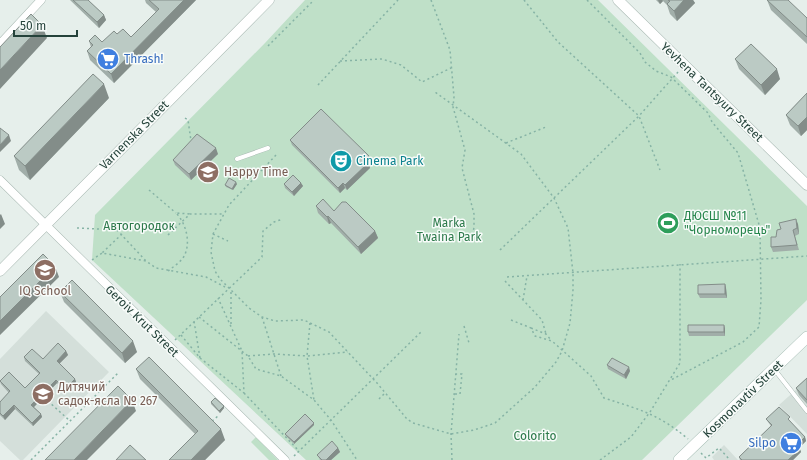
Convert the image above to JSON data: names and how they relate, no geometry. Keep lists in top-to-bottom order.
{
  "streets": {
    "main road": ["Kosmonavtiv Street"],
    "street": ["Yevhena Tantsyury Street", "Varnenska Street", "Geroiv Krut Street"]
  },
  "crossings": [
    ["Varnenska Street", "Geroiv Krut Street"]
  ],
  "parks": ["Marka Twaina Park", "Автогородок", "Colorito"],
  "places": {
    "supermarket": ["Thrash!", "Silpo"],
    "theatre": ["Cinema Park"],
    "school or university": ["Happy Time", "IQ School", "Дитячий садок-ясла № 267"],
    "sports": ["ДЮСШ №11 \"Чорноморець\""]
  },
  "scale_bar": "50 m"
}
